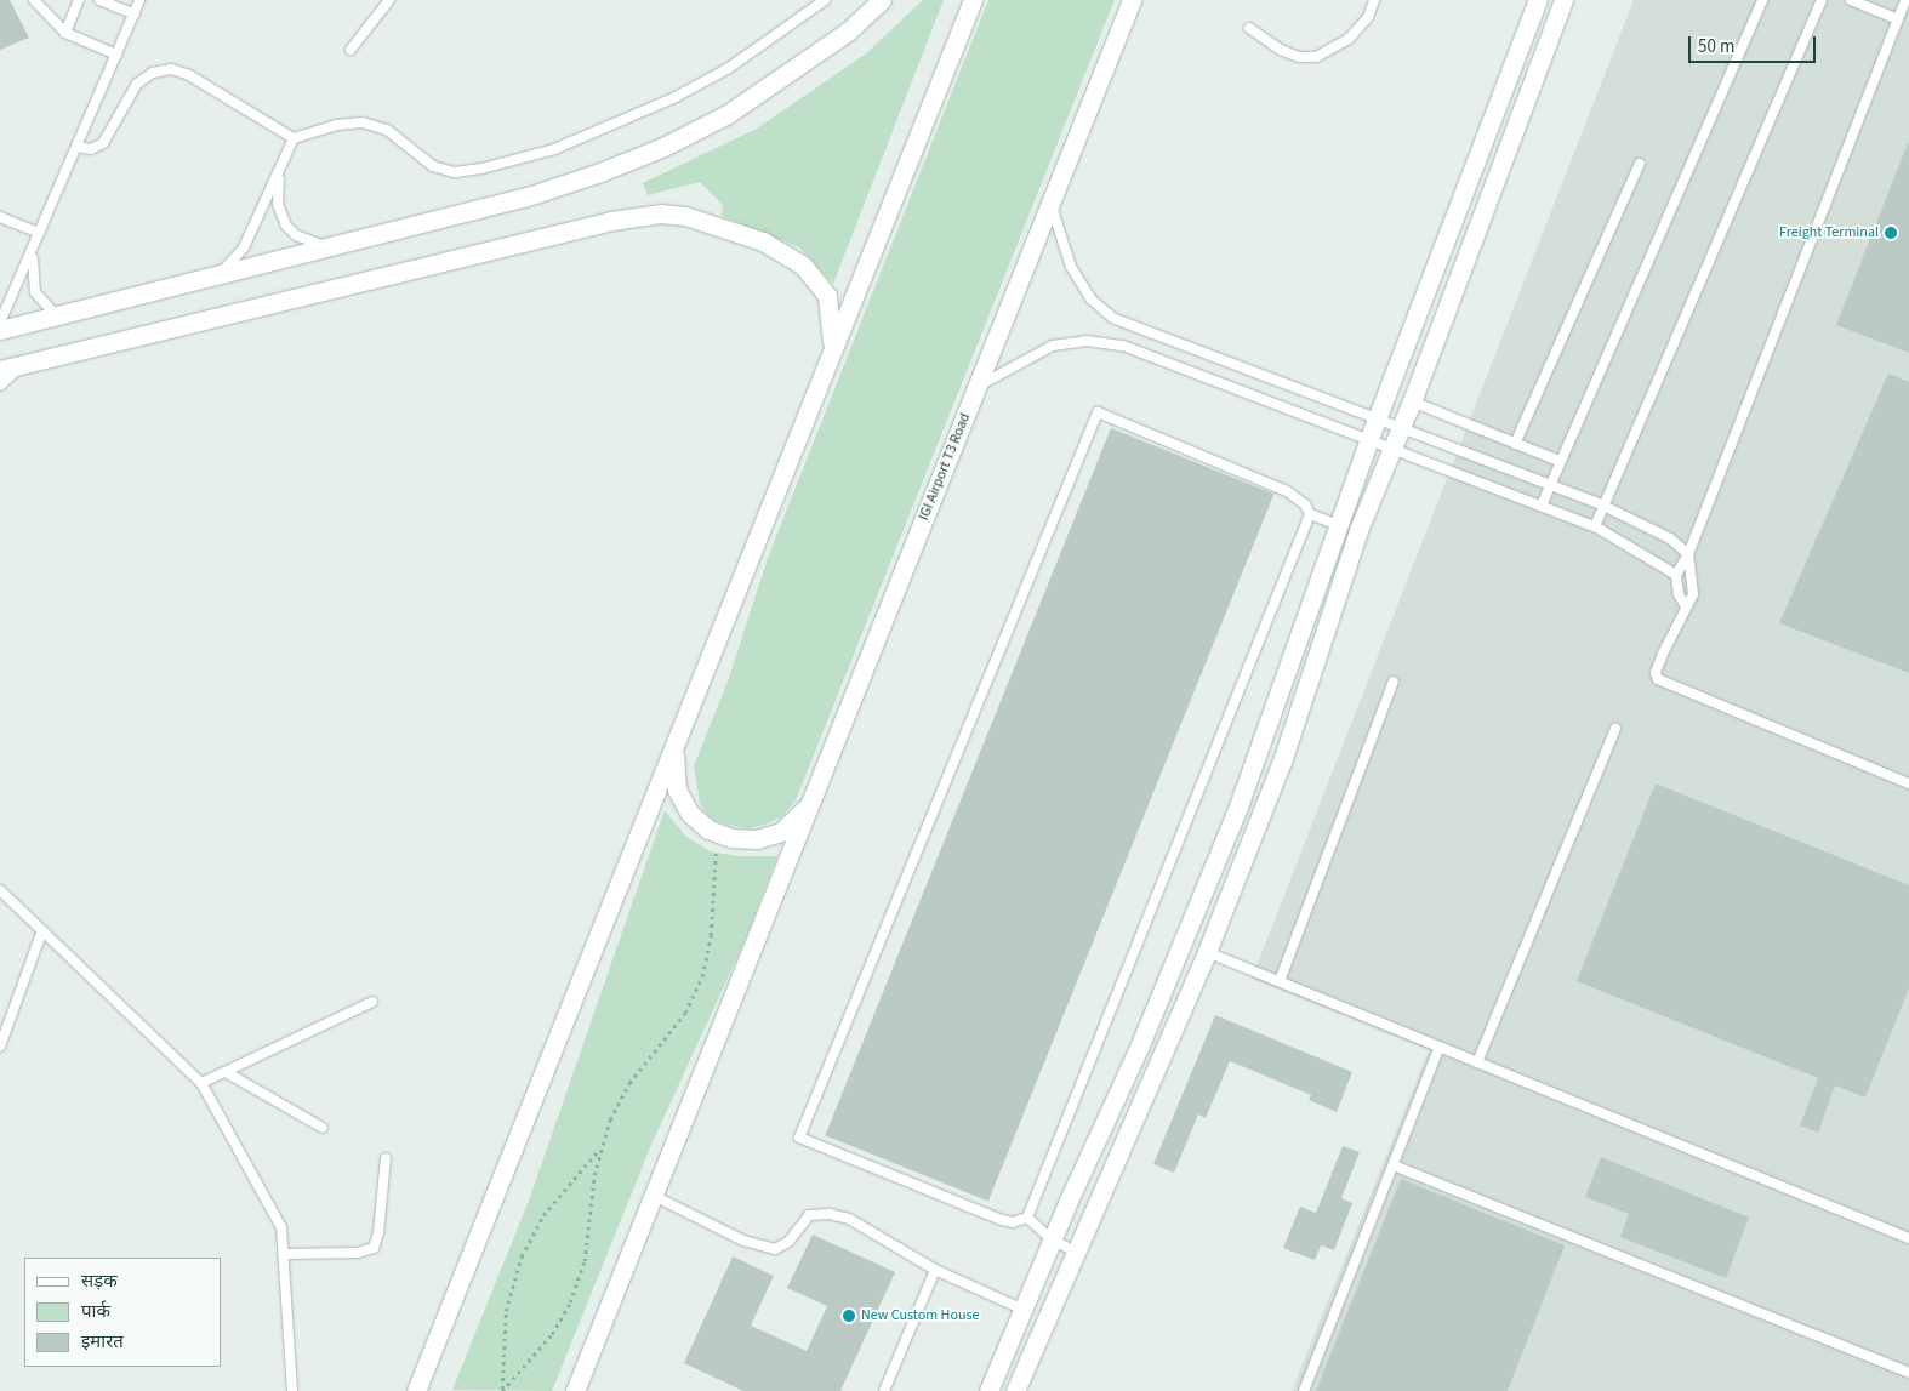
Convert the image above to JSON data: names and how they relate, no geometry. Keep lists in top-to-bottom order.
{
  "streets": {
    "main road": ["IGI Airport T3 Road"]
  },
  "places": ["Freight Terminal", "New Custom House"],
  "legend": ["सड़क", "पार्क", "इमारत"],
  "scale_bar": "50 m"
}
